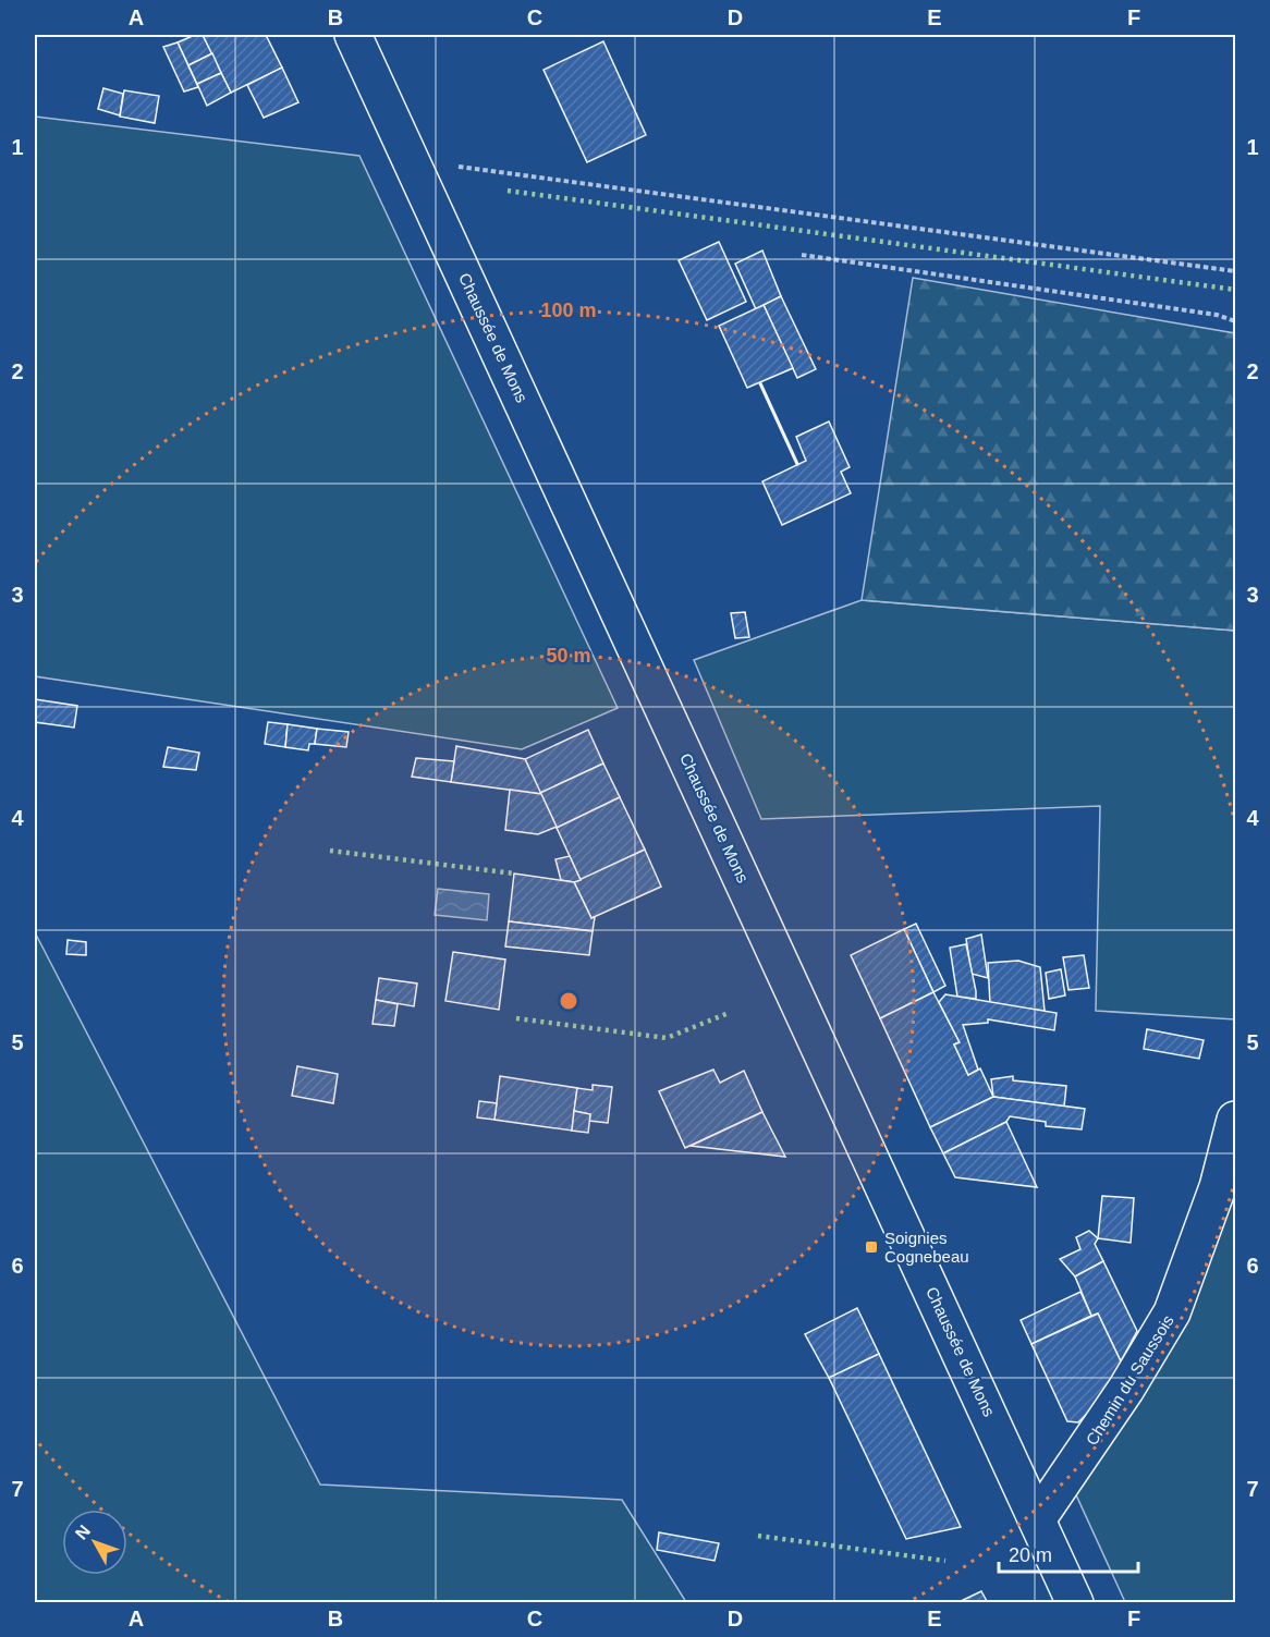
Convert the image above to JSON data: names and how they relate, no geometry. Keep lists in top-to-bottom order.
{
  "streets": {
    "main road": ["Chaussée de Mons", "Chemin du Saussois"]
  },
  "crossings": [
    ["Chaussée de Mons", "Chemin du Saussois"]
  ],
  "places": {
    "transit": ["Soignies Cognebeau"]
  },
  "scale_bar": "20 m",
  "north": "top left",
  "grid": {
    "columns": [
      "A",
      "B",
      "C",
      "D",
      "E",
      "F"
    ],
    "rows": [
      "1",
      "2",
      "3",
      "4",
      "5",
      "6",
      "7"
    ]
  },
  "rings": ["100 m", "50 m"]
}
